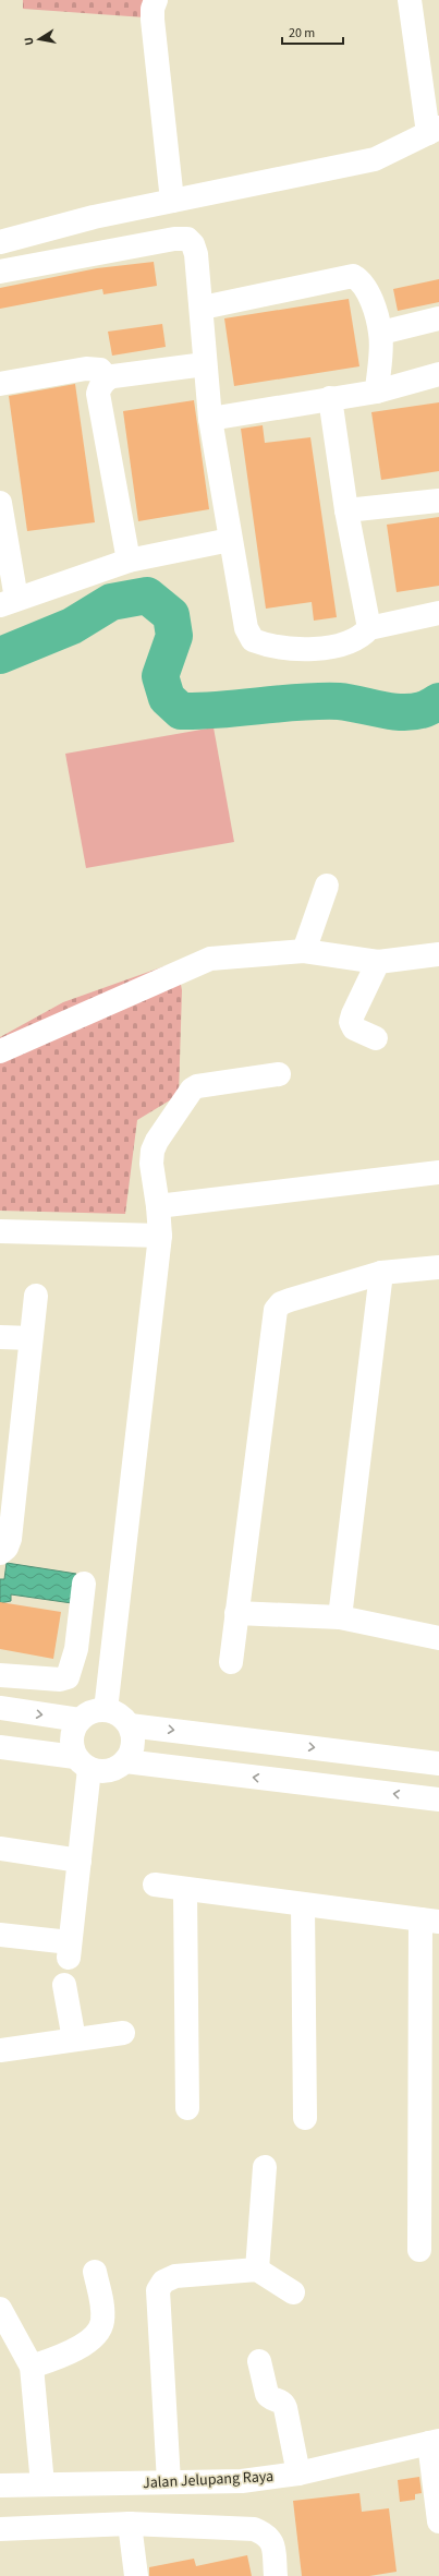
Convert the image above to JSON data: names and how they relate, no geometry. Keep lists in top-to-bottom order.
{
  "streets": {
    "street": ["Jalan Jelupang Raya"]
  },
  "scale_bar": "20 m",
  "north": "left"
}
